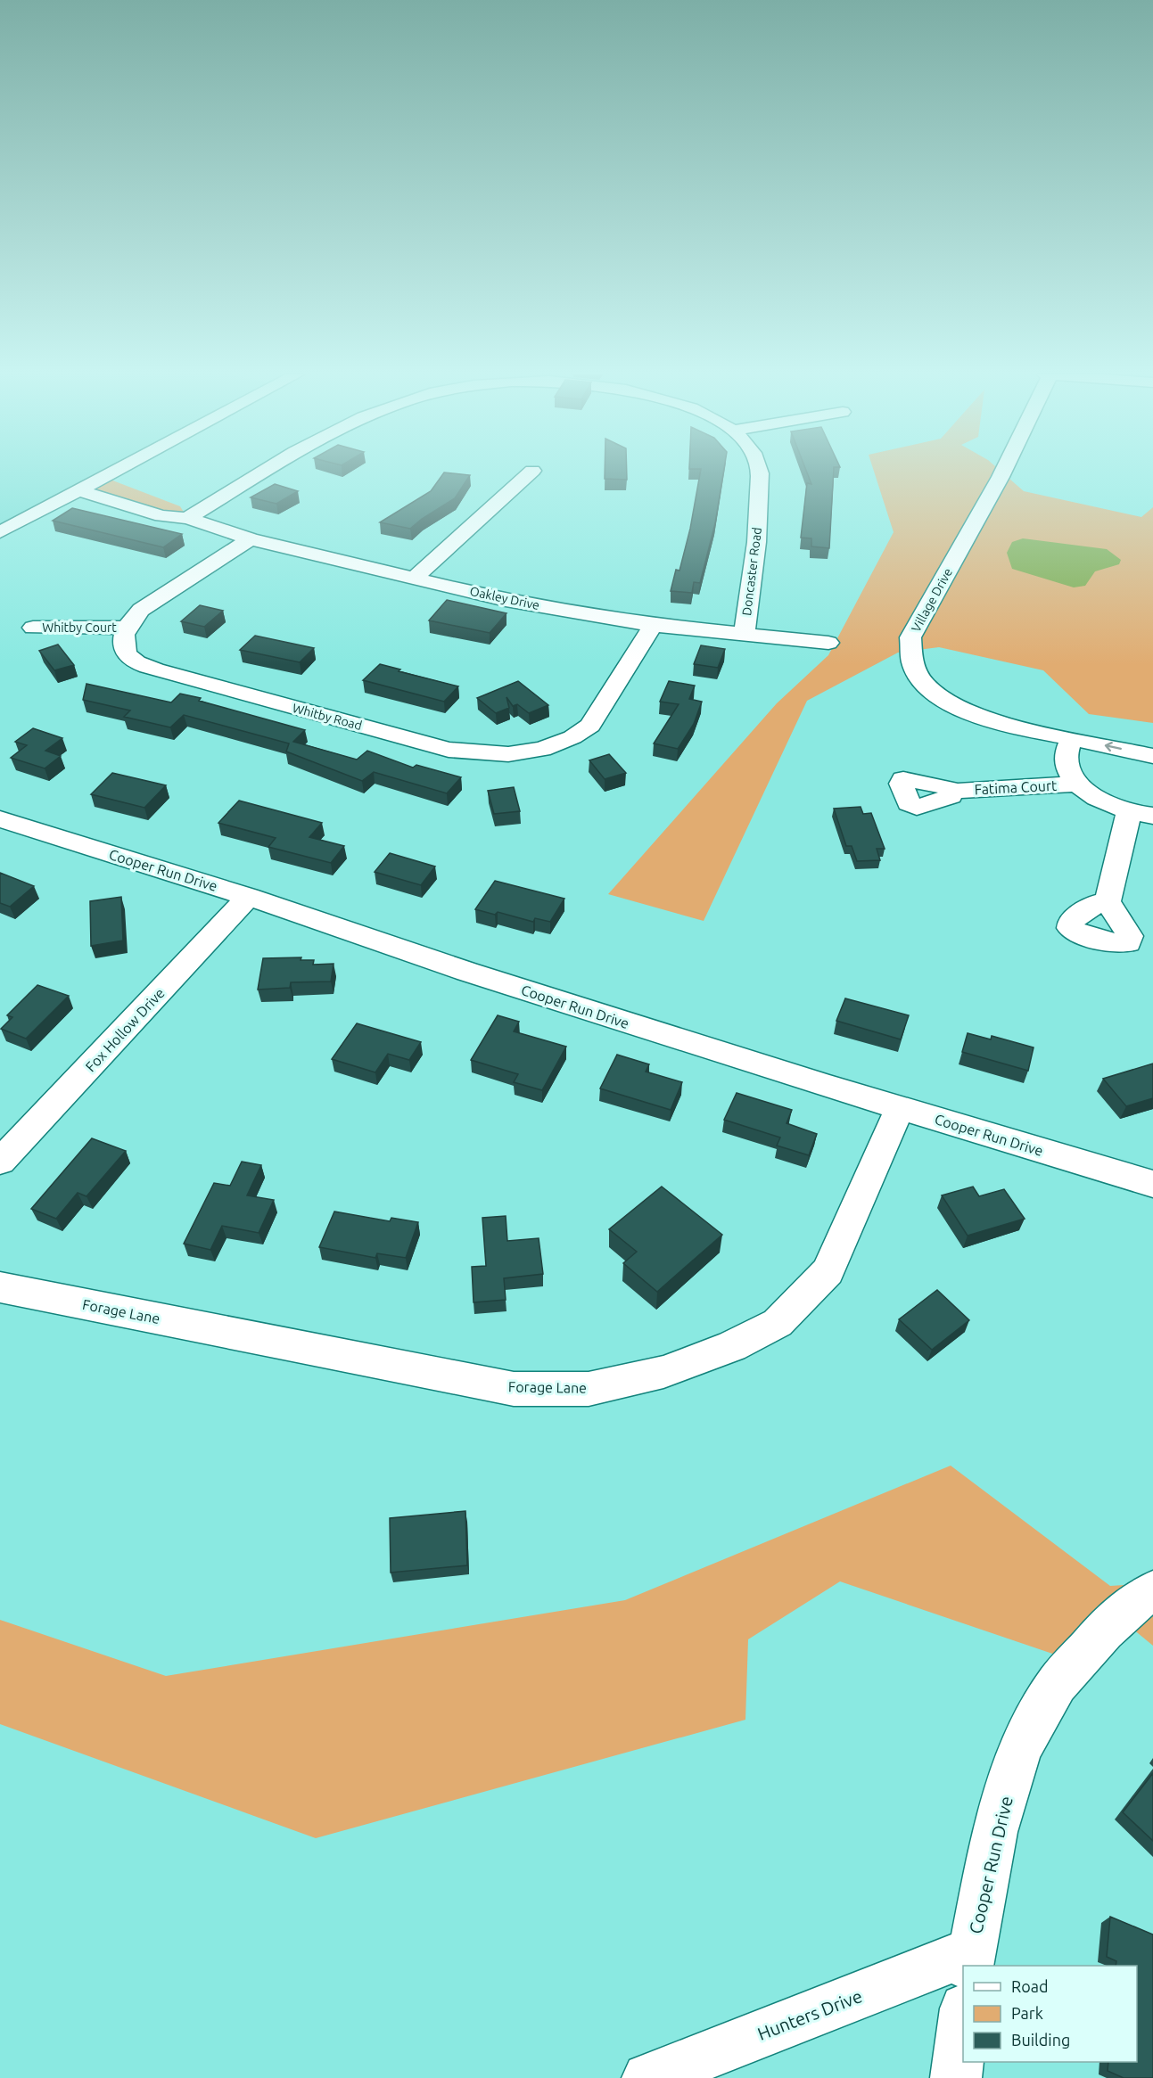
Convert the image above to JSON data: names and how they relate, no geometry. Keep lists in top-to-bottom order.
{
  "streets": {
    "street": [
      "Doncaster Road",
      "Oakley Drive",
      "Village Drive",
      "Whitby Court",
      "Whitby Road",
      "Fatima Court",
      "Cooper Run Drive",
      "Fox Hollow Drive",
      "Forage Lane",
      "Hunters Drive"
    ]
  },
  "crossings": [
    ["Doncaster Road", "Oakley Drive"],
    ["Oakley Drive", "Whitby Road"],
    ["Whitby Court", "Whitby Road"],
    ["Cooper Run Drive", "Fox Hollow Drive"],
    ["Cooper Run Drive", "Forage Lane"],
    ["Cooper Run Drive", "Hunters Drive"]
  ],
  "legend": ["Road", "Park", "Building"]
}
